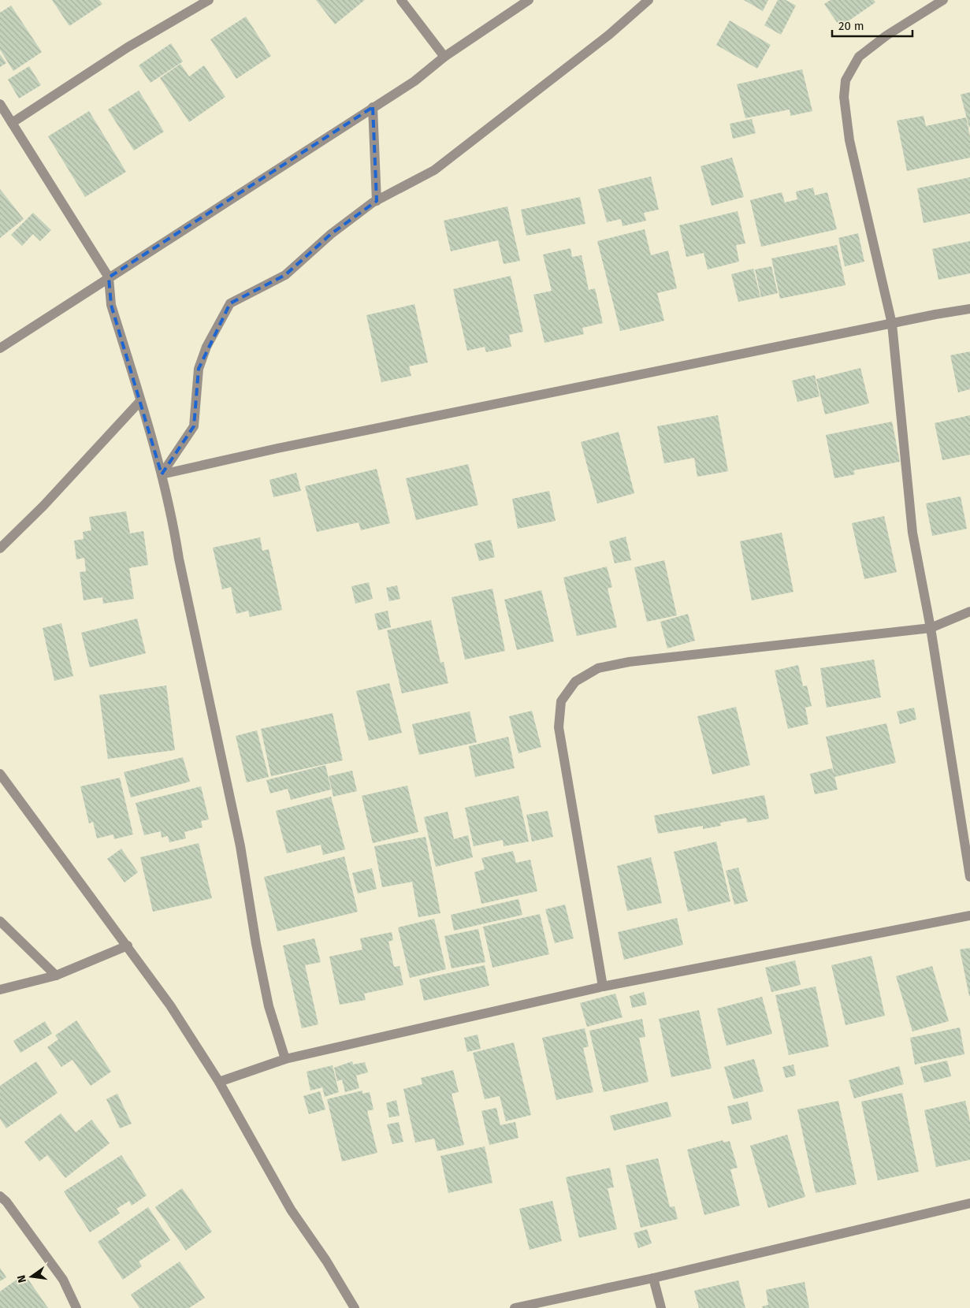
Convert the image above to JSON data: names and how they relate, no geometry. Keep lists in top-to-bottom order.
{
  "scale_bar": "20 m",
  "north": "left"
}
